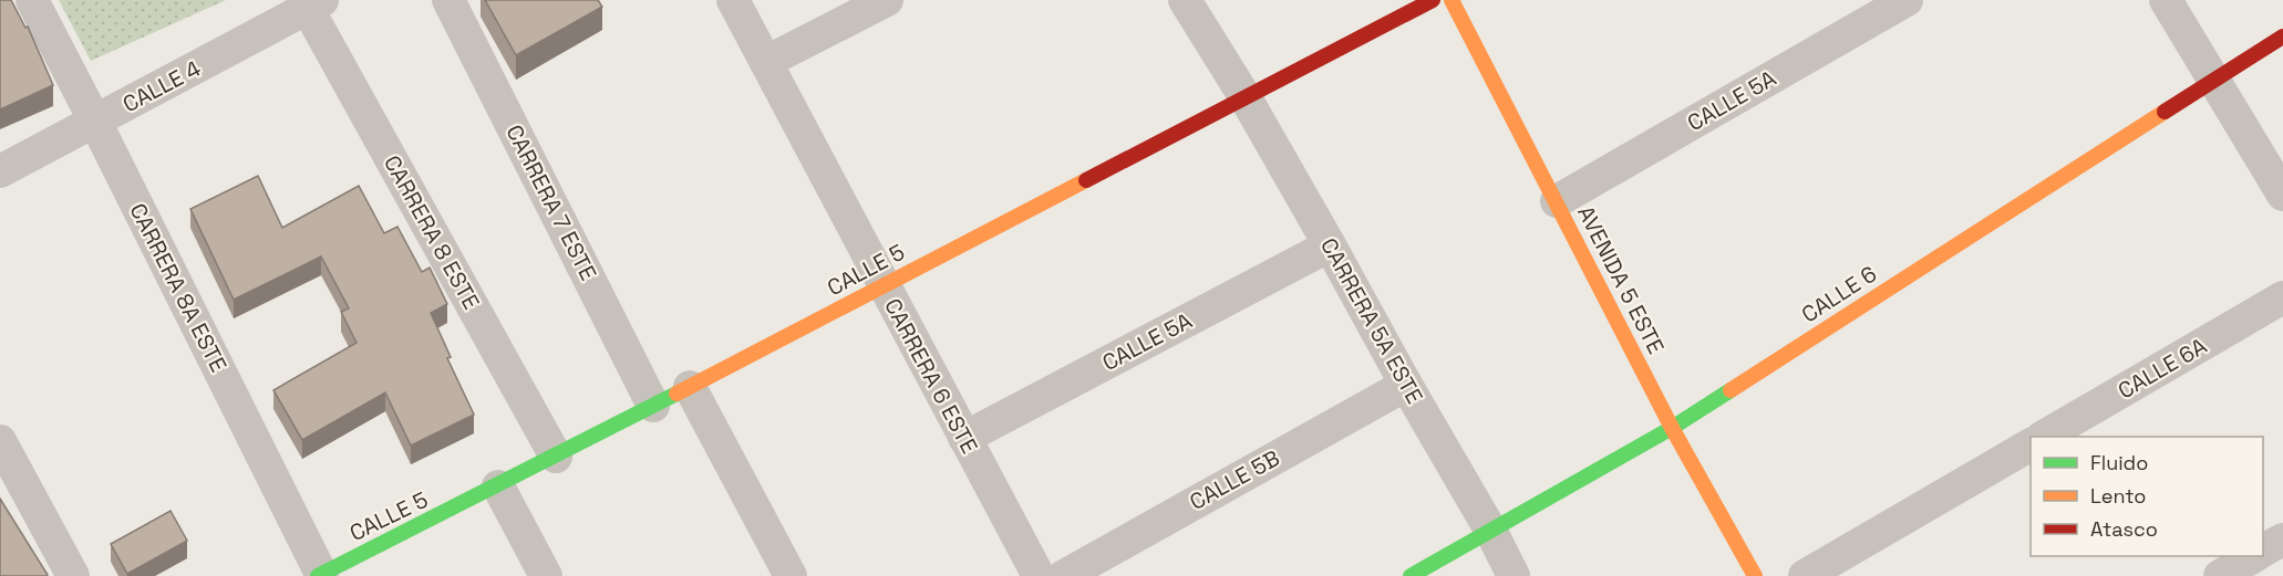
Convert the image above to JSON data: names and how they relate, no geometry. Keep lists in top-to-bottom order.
{
  "streets": {
    "street": [
      "CALLE 4",
      "CALLE 5A",
      "CARRERA 7 ESTE",
      "CARRERA 8 ESTE",
      "CALLE 5",
      "AVENIDA 5 ESTE",
      "CARRERA 8A ESTE",
      "CALLE 6",
      "CARRERA 5A ESTE",
      "CALLE 6A",
      "CARRERA 6 ESTE",
      "CALLE 5B"
    ]
  },
  "crossings": [
    ["CALLE 4", "CARRERA 8 ESTE"],
    ["CALLE 4", "CARRERA 8A ESTE"],
    ["CALLE 5A", "AVENIDA 5 ESTE"],
    ["CALLE 5A", "CARRERA 5A ESTE"],
    ["CALLE 5A", "CARRERA 6 ESTE"],
    ["CARRERA 7 ESTE", "CALLE 5"],
    ["CARRERA 8 ESTE", "CALLE 5"],
    ["CALLE 5", "CARRERA 8A ESTE"],
    ["CALLE 5", "CARRERA 5A ESTE"],
    ["CALLE 5", "CARRERA 6 ESTE"],
    ["AVENIDA 5 ESTE", "CALLE 6"],
    ["CALLE 6", "CARRERA 5A ESTE"],
    ["CARRERA 5A ESTE", "CALLE 5B"]
  ],
  "legend": ["Fluido", "Lento", "Atasco"]
}
